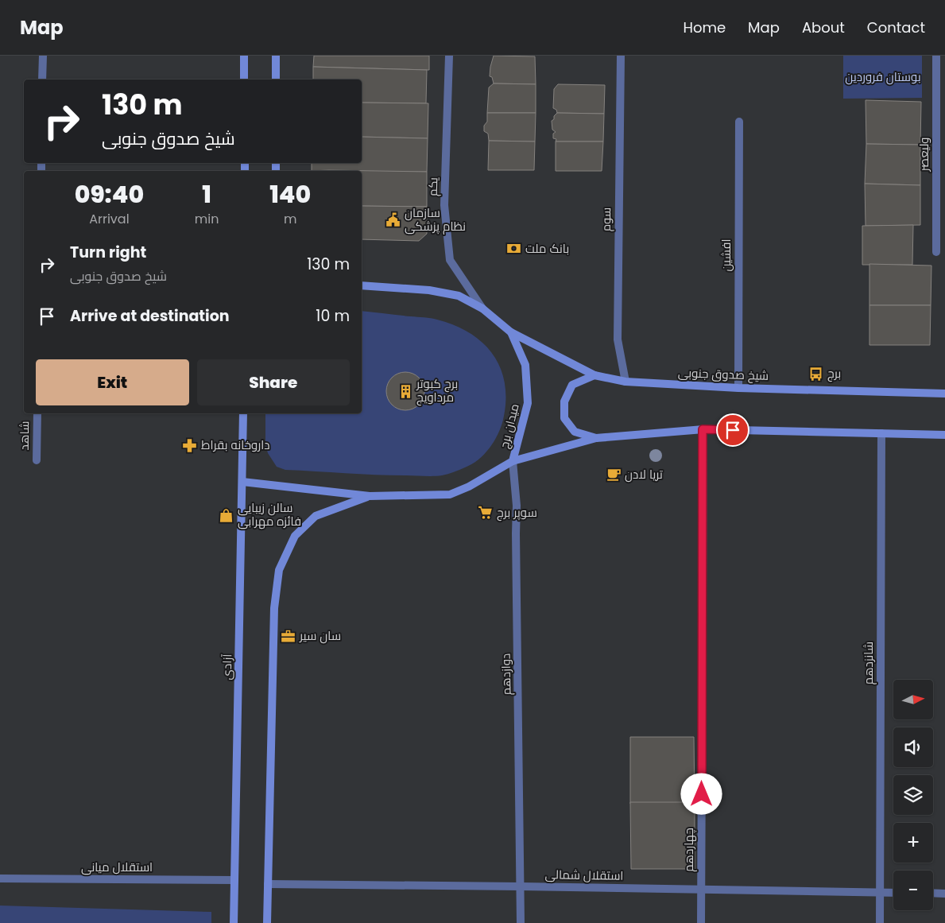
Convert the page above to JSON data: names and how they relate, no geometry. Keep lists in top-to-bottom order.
{
  "streets": {
    "main road": ["شیخ صدوق جنوبی", "میدان برج", "آزادی"],
    "street": [
      "ولیعصر",
      "یکم",
      "سوم",
      "افشین",
      "شاهد",
      "شانزدهم",
      "دوازدهم",
      "چهاردهم",
      "استقلال میانی",
      "استقلال شمالی"
    ]
  },
  "crossings": [
    ["یکم", "میدان برج"],
    ["سوم", "شیخ صدوق جنوبی"],
    ["افشین", "شیخ صدوق جنوبی"],
    ["شیخ صدوق جنوبی", "میدان برج"],
    ["میدان برج", "آزادی"],
    ["میدان برج", "دوازدهم"],
    ["شانزدهم", "استقلال شمالی"],
    ["آزادی", "استقلال میانی"],
    ["دوازدهم", "استقلال شمالی"],
    ["چهاردهم", "استقلال شمالی"]
  ],
  "parks": ["بوستان فروردین"],
  "places": {
    "public building": ["سازمان نظام پزشکی"],
    "bank": ["بانک ملت"],
    "bus stop": ["برج"],
    "building": ["برج کبوتر مرداویج"],
    "pharmacy": ["داروخانه بقراط"],
    "cafe": ["تریا لادن"],
    "supermarket": ["سوپر برج"],
    "shop": ["سالن زیبایی فائزه مهرابی"],
    "office": ["سان سیر"]
  },
  "north": "right",
  "page": {
    "header": "Map",
    "nav": [
      "Home",
      "Map",
      "About",
      "Contact"
    ],
    "turn": ["130 m", "شیخ صدوق جنوبی"],
    "eta": [
      "09:40",
      "Arrival",
      "1",
      "min",
      "140",
      "m"
    ],
    "list": [
      {
        "name": "Turn right",
        "note": "شیخ صدوق جنوبی",
        "value": "130 m"
      },
      {
        "name": "Arrive at destination",
        "value": "10 m"
      }
    ],
    "buttons": ["Exit", "Share"],
    "map_buttons": ["+", "−"]
  }
}
